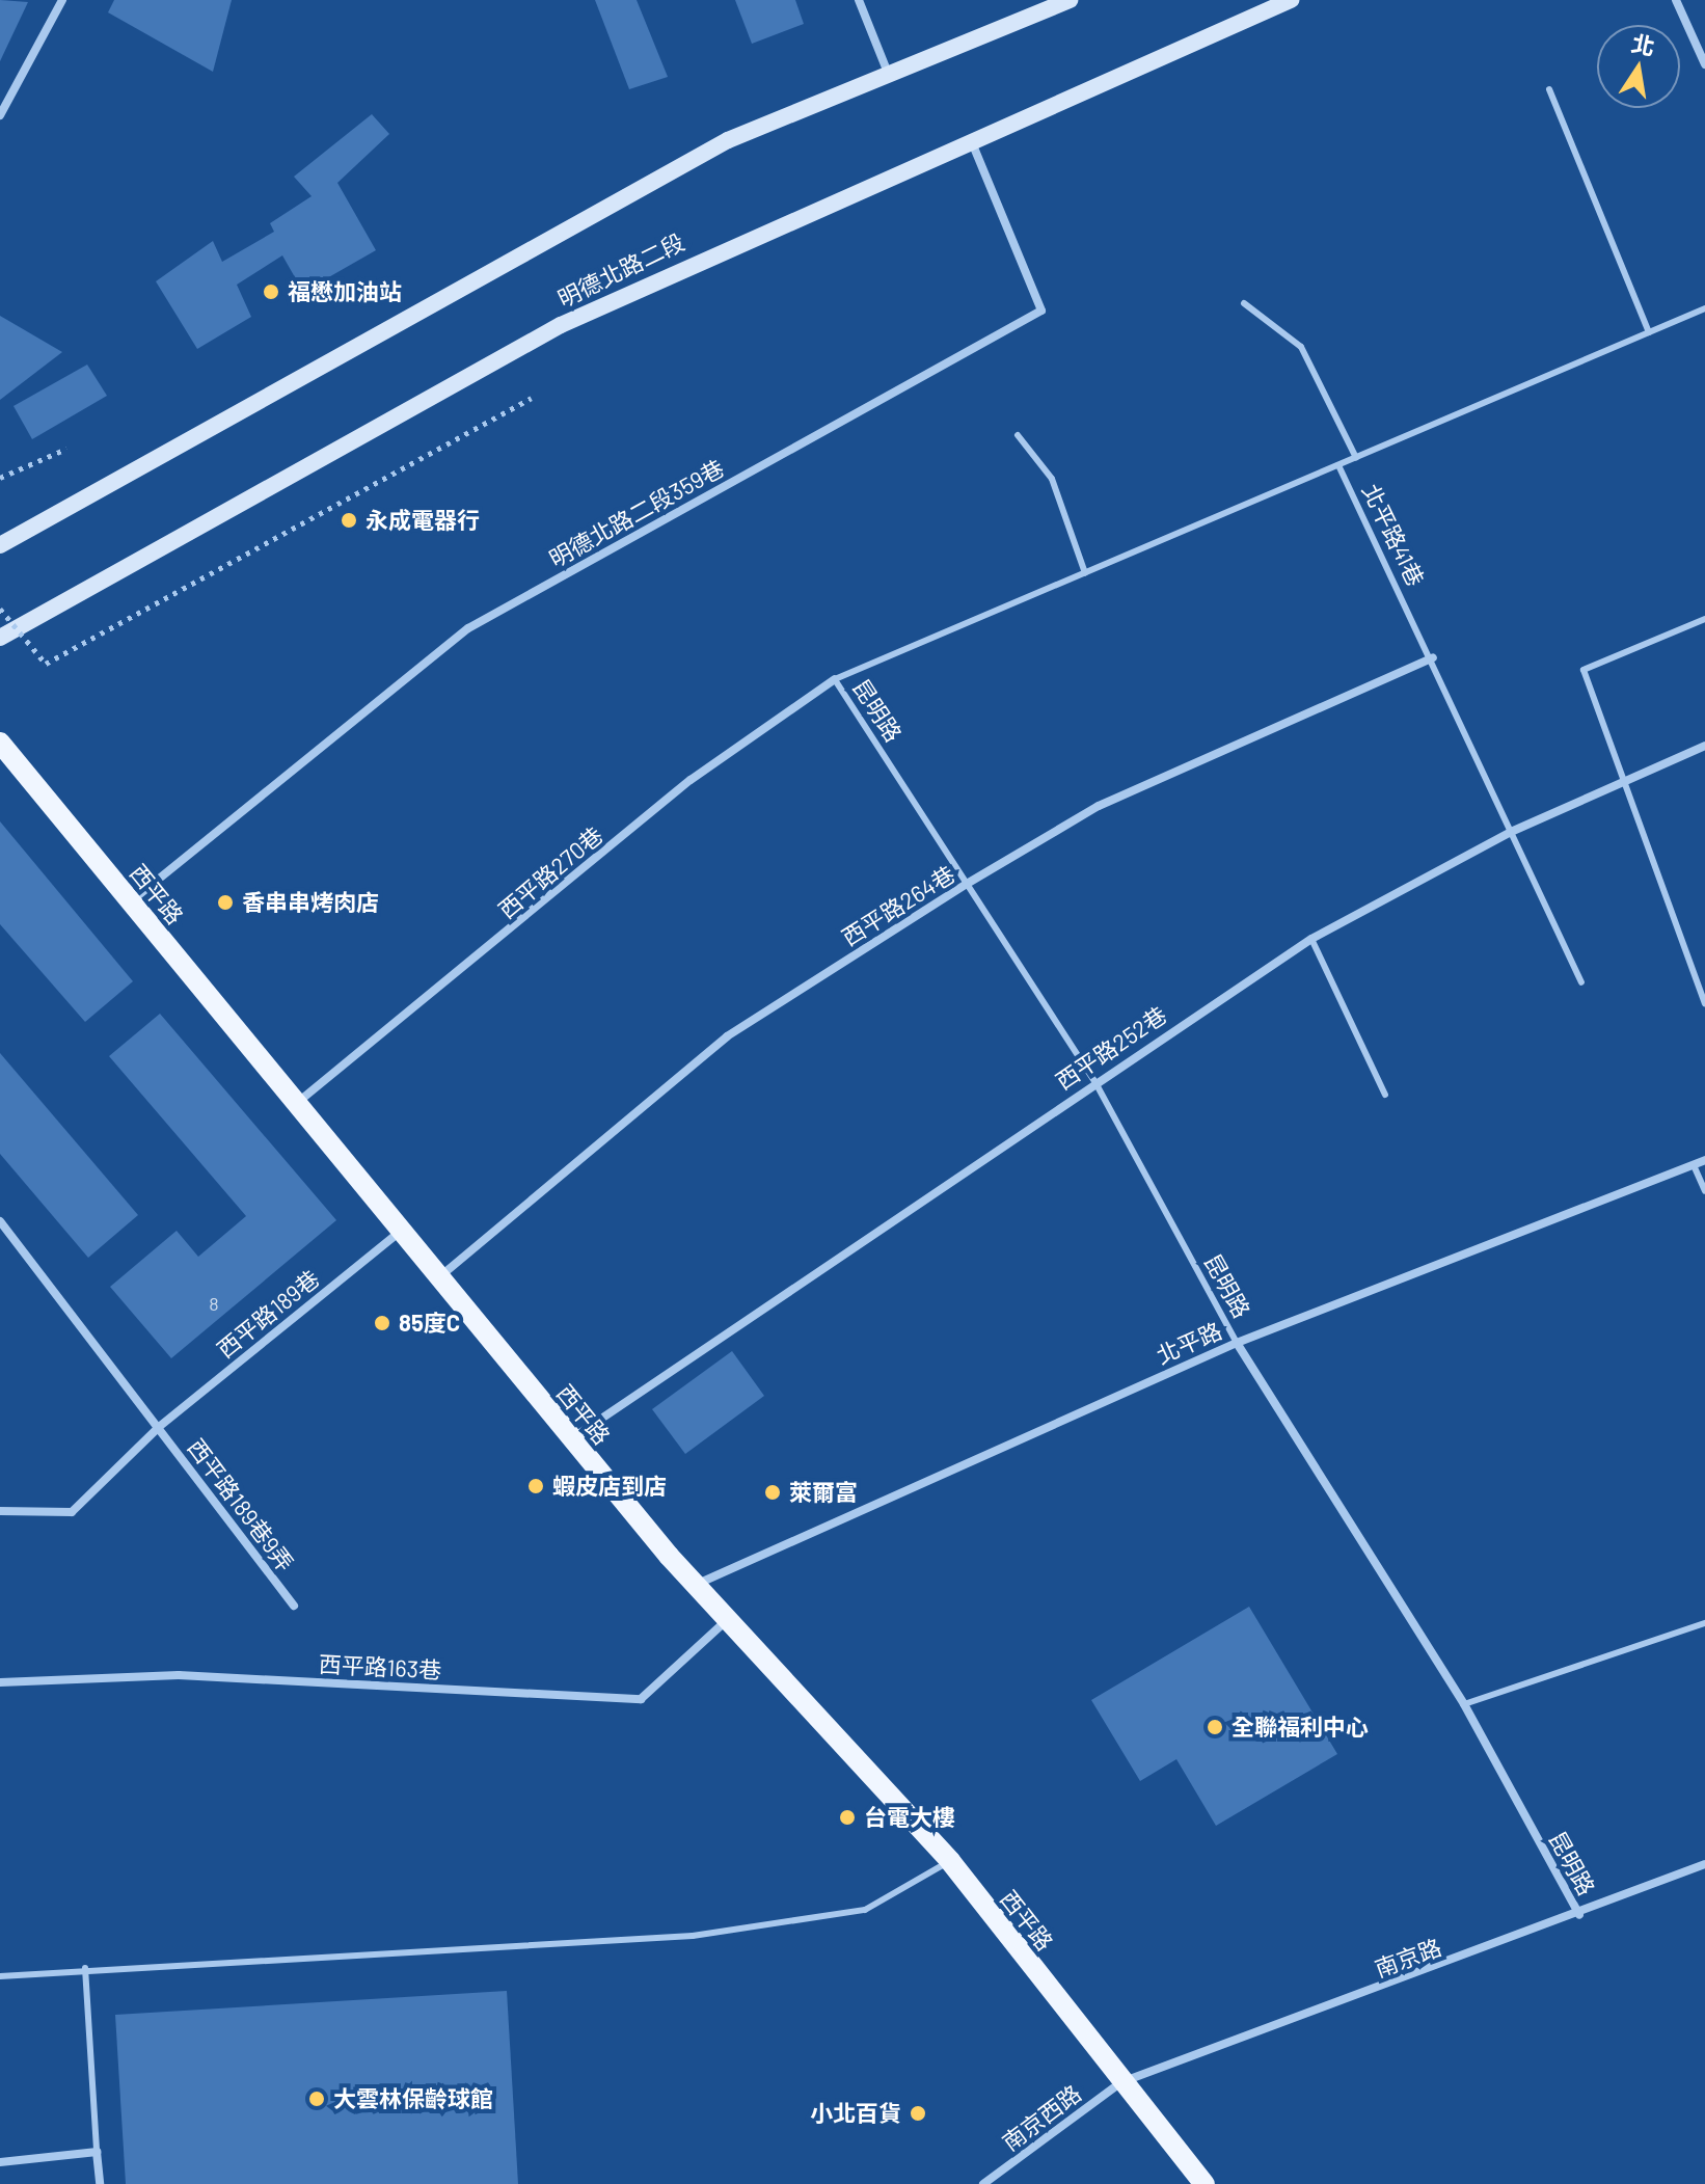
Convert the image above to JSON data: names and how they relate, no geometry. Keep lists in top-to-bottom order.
{
  "streets": {
    "main road": ["明德北路二段", "西平路"],
    "street": [
      "明德北路二段359巷",
      "昆明路",
      "西平路270巷",
      "西平路264巷",
      "西平路252巷",
      "西平路189巷",
      "北平路",
      "西平路189巷9弄",
      "西平路163巷",
      "南京路",
      "南京西路"
    ],
    "lane": ["北平路41巷"]
  },
  "crossings": [
    ["明德北路二段", "明德北路二段359巷"],
    ["明德北路二段359巷", "西平路"],
    ["北平路41巷", "西平路264巷"],
    ["北平路41巷", "西平路252巷"],
    ["昆明路", "西平路270巷"],
    ["昆明路", "西平路264巷"],
    ["昆明路", "西平路252巷"],
    ["昆明路", "北平路"],
    ["昆明路", "南京路"],
    ["西平路270巷", "西平路"],
    ["西平路", "西平路264巷"],
    ["西平路", "西平路252巷"],
    ["西平路", "西平路189巷"],
    ["西平路", "北平路"],
    ["西平路", "西平路163巷"],
    ["西平路", "南京路"],
    ["西平路", "南京西路"],
    ["西平路189巷", "西平路189巷9弄"],
    ["南京路", "南京西路"]
  ],
  "places": [
    "福懋加油站",
    "永成電器行",
    "香串串烤肉店",
    "85度C",
    "蝦皮店到店",
    "萊爾富",
    "全聯福利中心",
    "台電大樓",
    "大雲林保齡球館",
    "小北百貨"
  ],
  "house_numbers": ["8"],
  "north": "top"
}
